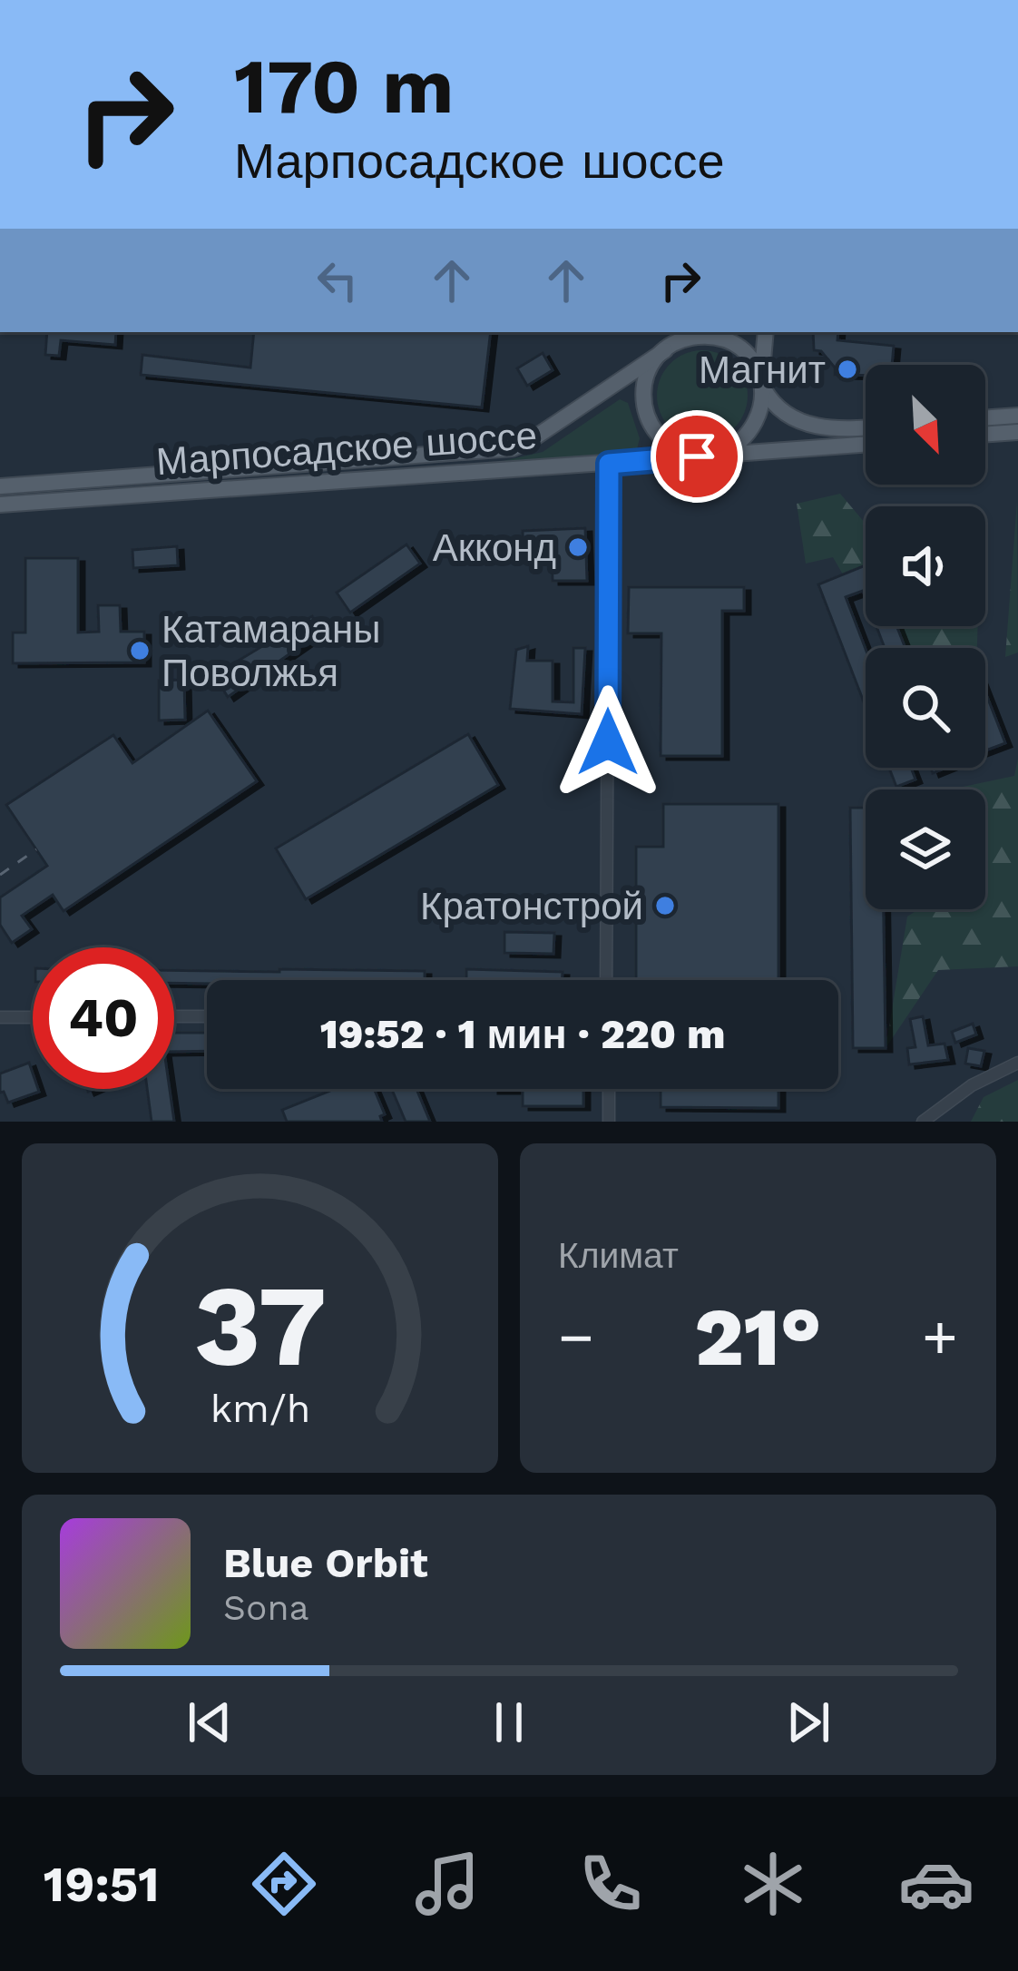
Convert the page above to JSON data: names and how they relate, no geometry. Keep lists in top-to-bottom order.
{
  "streets": {
    "main road": ["Марпосадское шоссе"]
  },
  "places": [
    "Магнит",
    "Акконд",
    "Катамараны Поволжья",
    "Кратонстрой"
  ],
  "north": "bottom right",
  "page": {
    "turn": ["170 m", "Марпосадское шоссе"],
    "limit": "40",
    "trip": "19:52 · 1 мин · 220 m",
    "tile": "Климат",
    "heat": ["−", "21°", "+"],
    "song": ["Blue Orbit", "Sona"],
    "tabs": "19:51",
    "gauge": ["37", "km/h"]
  }
}
